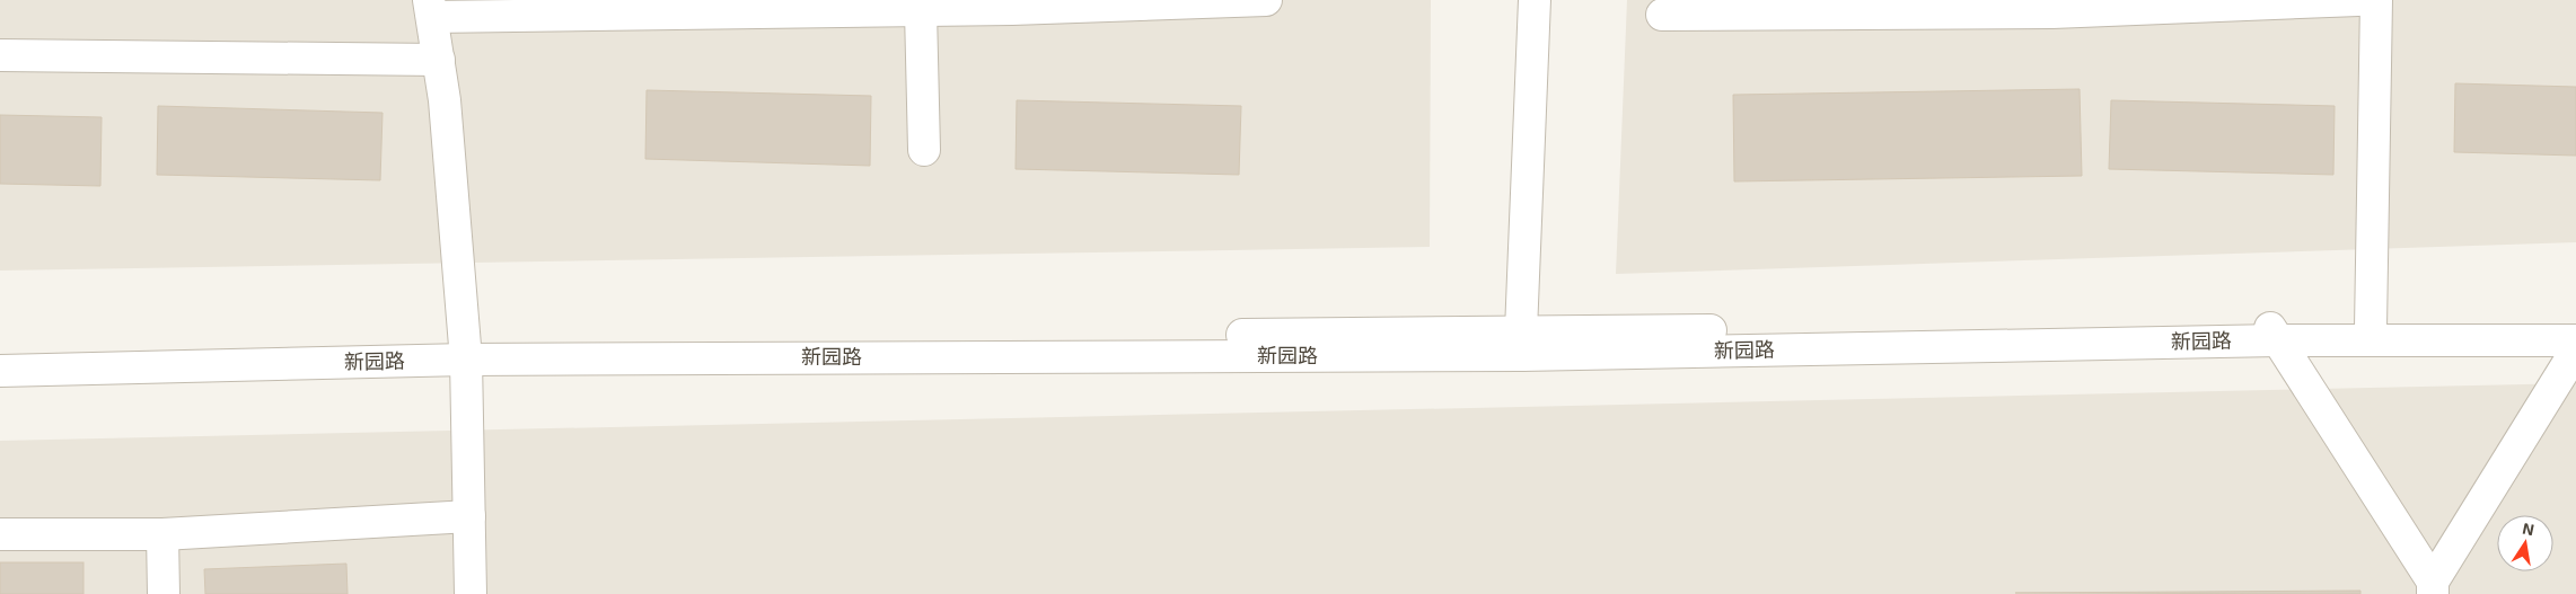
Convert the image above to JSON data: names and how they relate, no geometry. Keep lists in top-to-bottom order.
{
  "streets": {
    "street": ["新园路"]
  },
  "north": "top"
}
